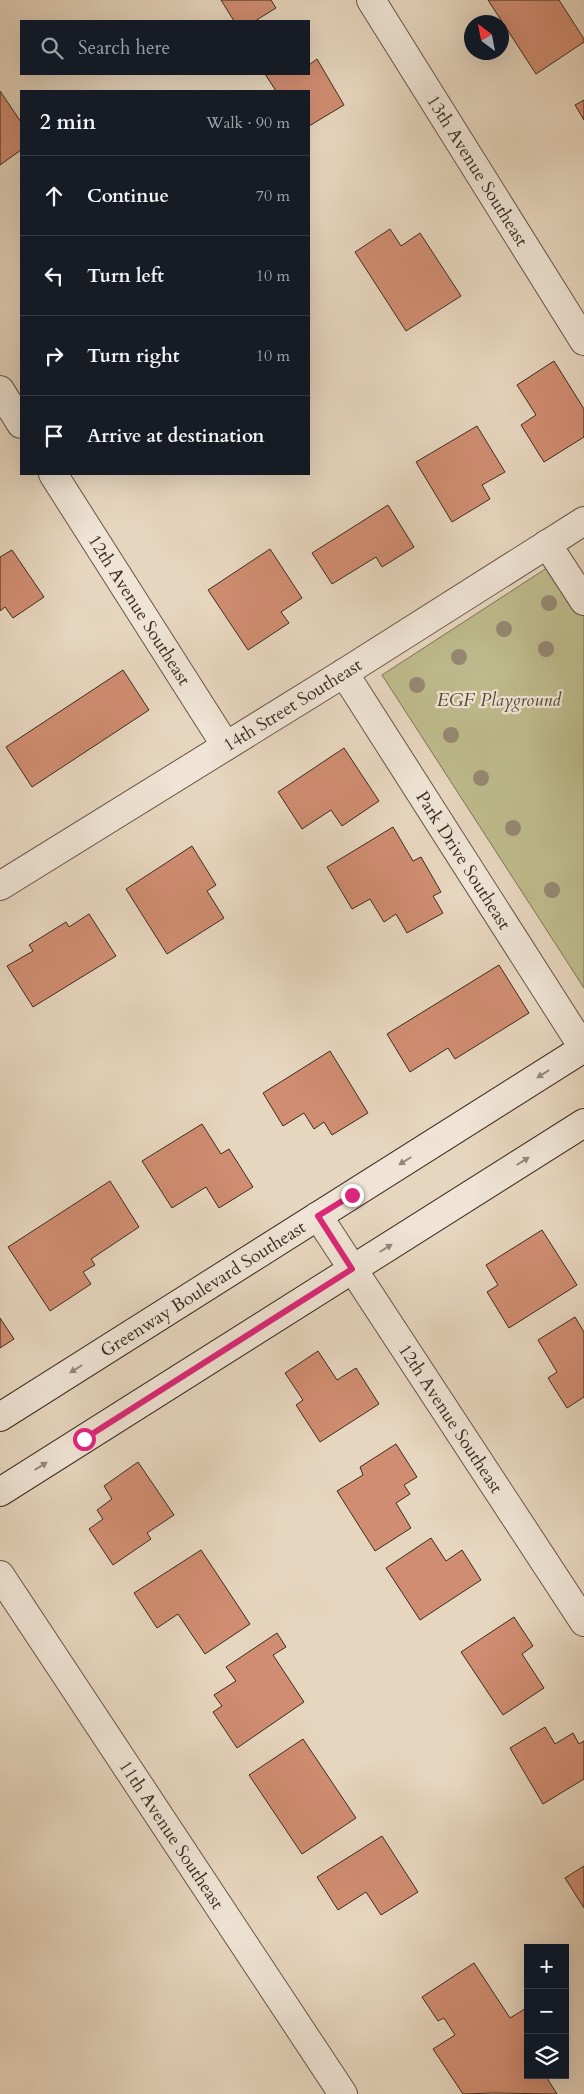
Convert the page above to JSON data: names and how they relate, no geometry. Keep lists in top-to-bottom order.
{
  "streets": {
    "street": [
      "13th Avenue Southeast",
      "12th Avenue Southeast",
      "14th Street Southeast",
      "Park Drive Southeast",
      "Greenway Boulevard Southeast",
      "11th Avenue Southeast"
    ]
  },
  "crossings": [
    ["12th Avenue Southeast", "14th Street Southeast"],
    ["12th Avenue Southeast", "Greenway Boulevard Southeast"],
    ["14th Street Southeast", "Park Drive Southeast"],
    ["Park Drive Southeast", "Greenway Boulevard Southeast"]
  ],
  "parks": ["EGF Playground"],
  "north": "top left",
  "page": {
    "search": "Search here",
    "heading": ["2 min", "Walk · 90 m"],
    "list": [
      ["Continue", "70 m"],
      ["Turn left", "10 m"],
      ["Turn right", "10 m"],
      "Arrive at destination"
    ],
    "map_buttons": ["+", "−"]
  }
}
